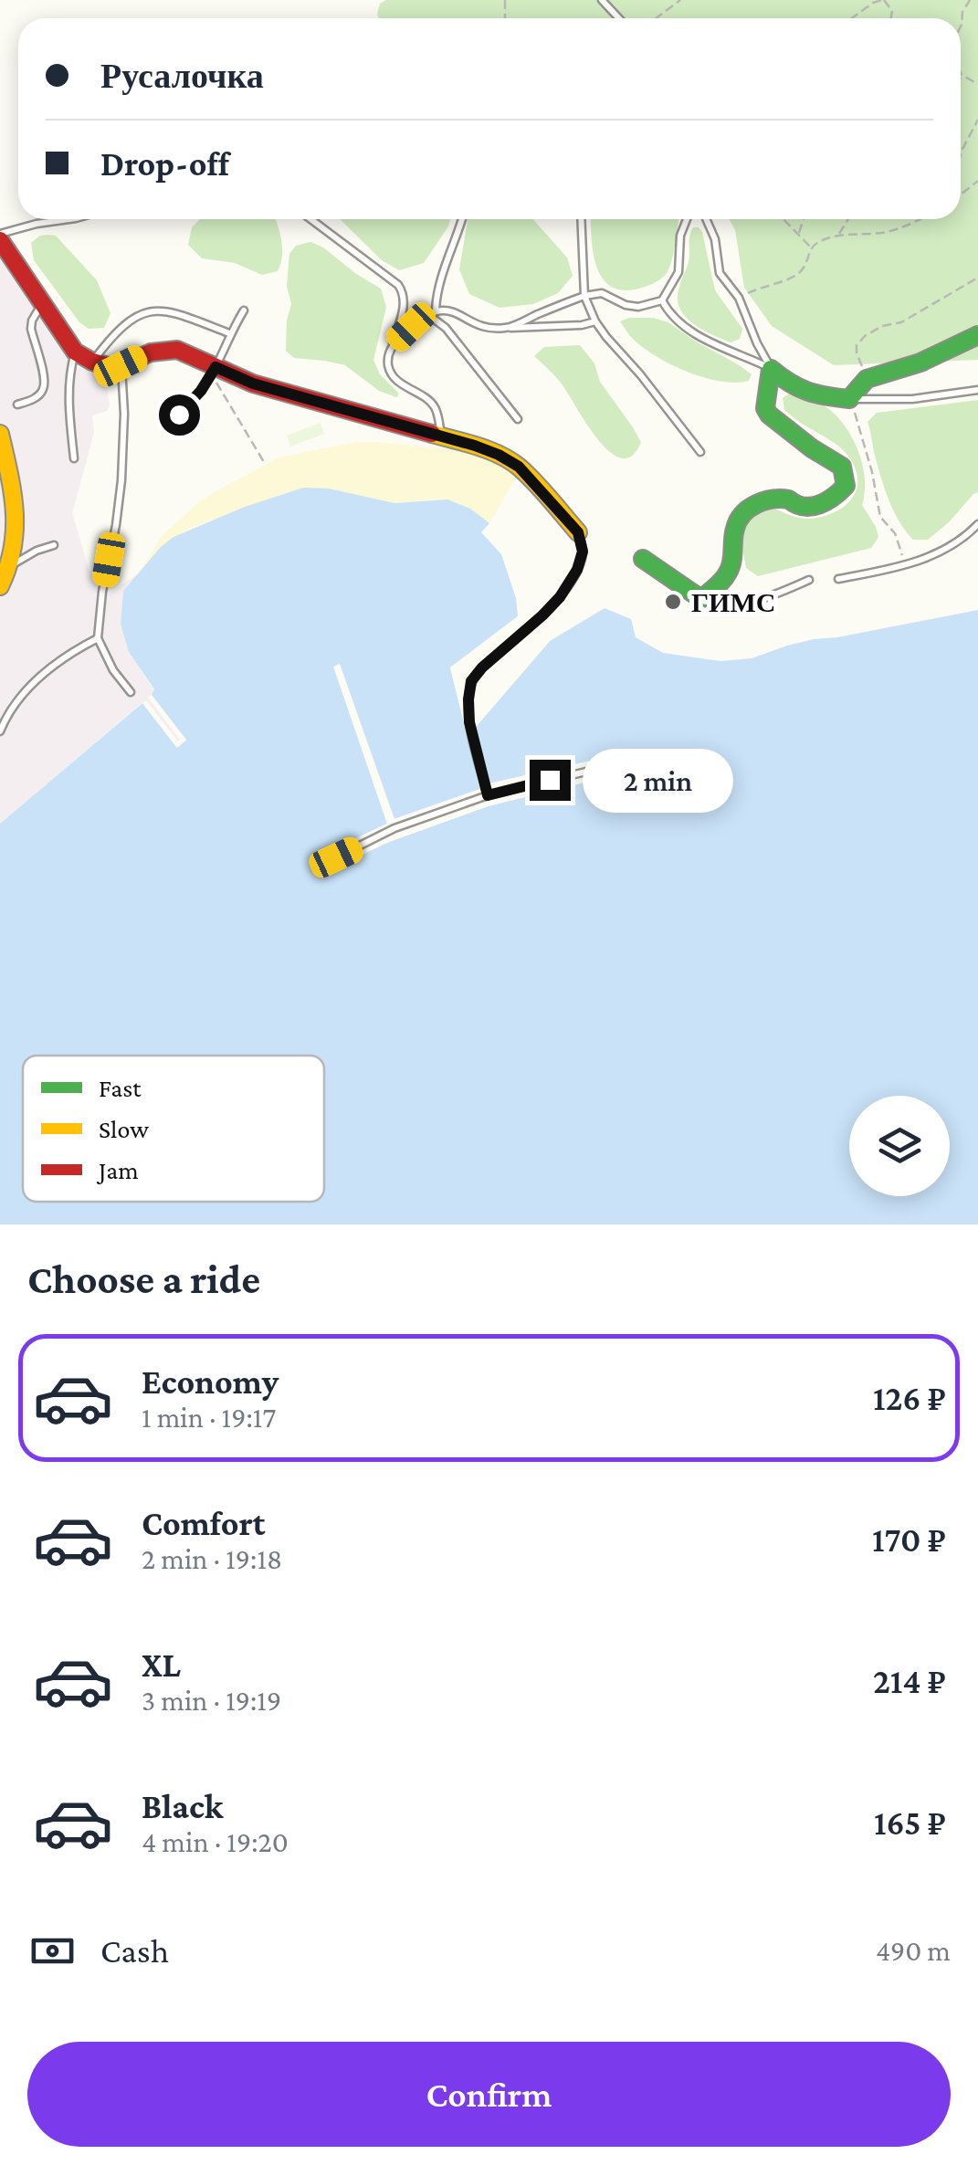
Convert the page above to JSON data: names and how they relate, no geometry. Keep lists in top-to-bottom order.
{
  "places": ["ГИМС"],
  "legend": ["Fast", "Slow", "Jam"],
  "page": {
    "banner": ["Русалочка", "Drop-off"],
    "bubble": "2 min",
    "heading": "Choose a ride",
    "list": [
      {
        "name": "Economy",
        "note": "1 min · 19:17",
        "value": "126 ₽"
      },
      {
        "name": "Comfort",
        "note": "2 min · 19:18",
        "value": "170 ₽"
      },
      {
        "name": "XL",
        "note": "3 min · 19:19",
        "value": "214 ₽"
      },
      {
        "name": "Black",
        "note": "4 min · 19:20",
        "value": "165 ₽"
      }
    ],
    "pay": ["Cash", "490 m"],
    "buttons": "Confirm"
  }
}
